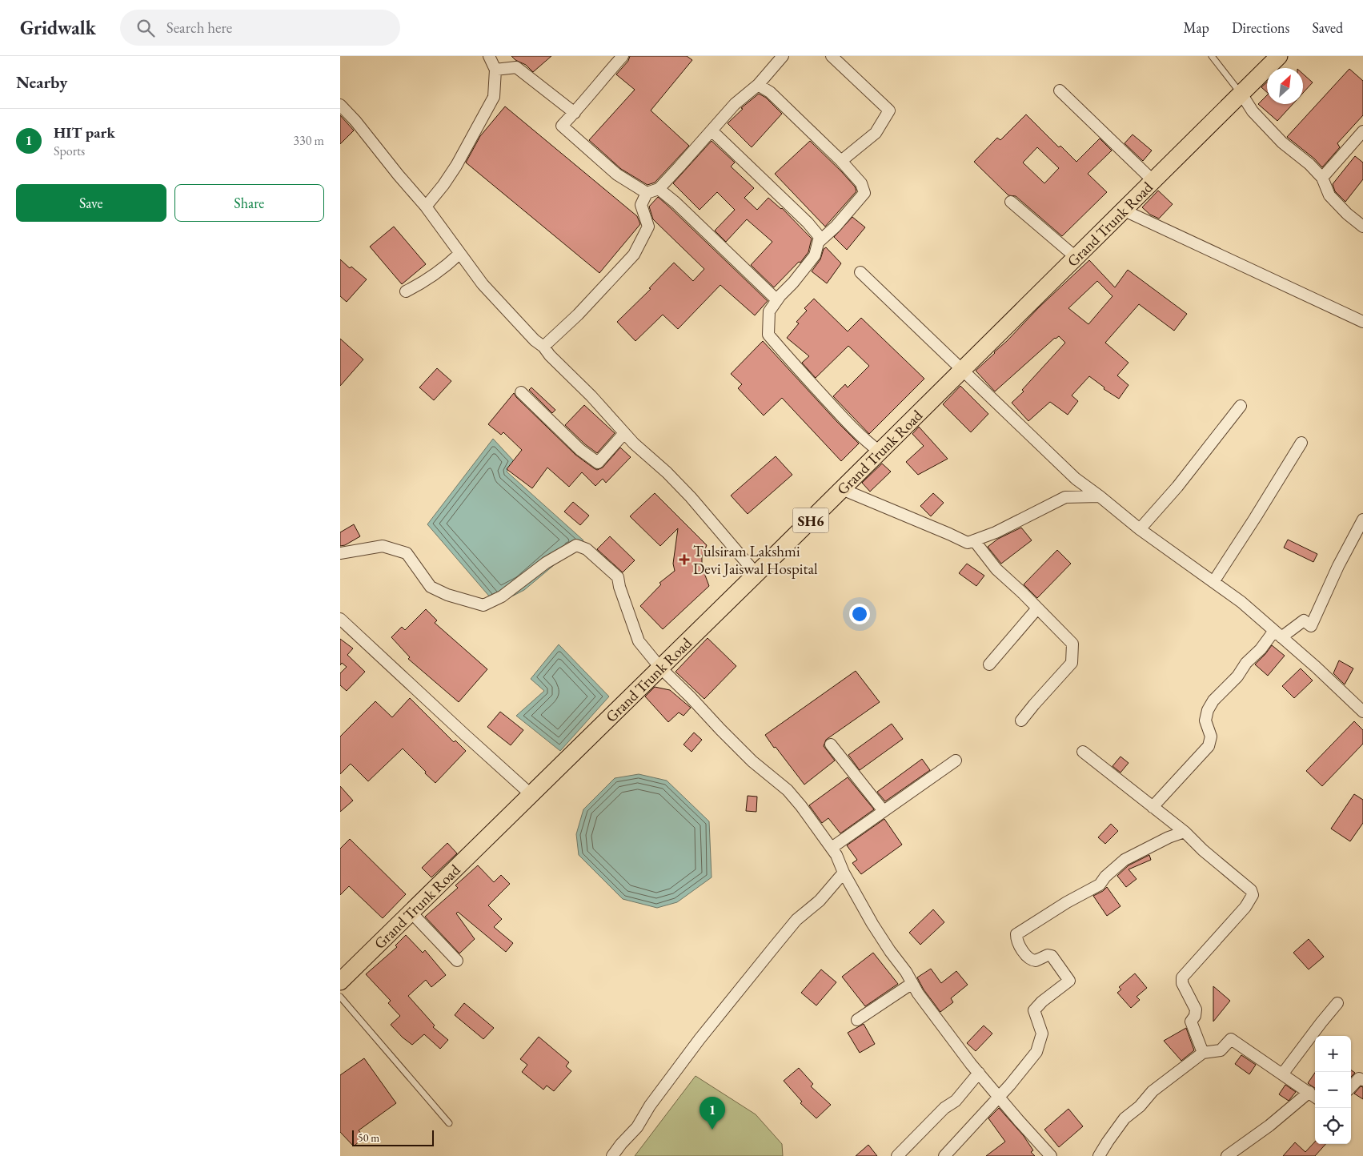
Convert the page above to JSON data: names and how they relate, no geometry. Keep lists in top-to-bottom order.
{
  "streets": {
    "main road": ["Grand Trunk Road", "SH6"]
  },
  "places": {
    "health": ["Tulsiram Lakshmi Devi Jaiswal Hospital"]
  },
  "scale_bar": "50 m",
  "north": "top right",
  "page": {
    "header": "Gridwalk",
    "search": "Search here",
    "nav": ["Map", "Directions", "Saved"],
    "heading": "Nearby",
    "list": [
      {
        "mark": "1",
        "name": "HIT park",
        "note": "Sports",
        "value": "330 m"
      }
    ],
    "buttons": ["Save", "Share"],
    "map_buttons": ["+", "−"],
    "pins": "1",
    "scale": "50 m"
  }
}
